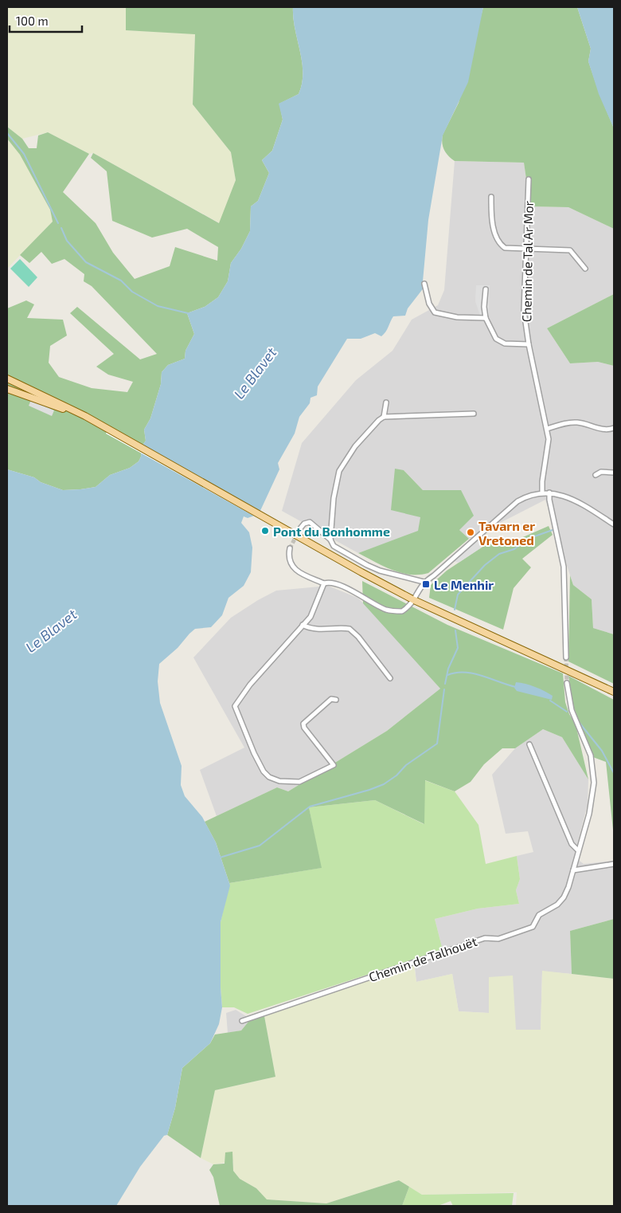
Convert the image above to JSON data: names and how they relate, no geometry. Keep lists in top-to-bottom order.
{
  "streets": {
    "street": ["Chemin de Tal Ar Mor", "Chemin de Talhouët"]
  },
  "water": ["Le Blavet"],
  "places": {
    "other": ["Pont du Bonhomme", "Tavarn er Vretoned"],
    "transit": ["Le Menhir"]
  },
  "scale_bar": "100 m"
}
